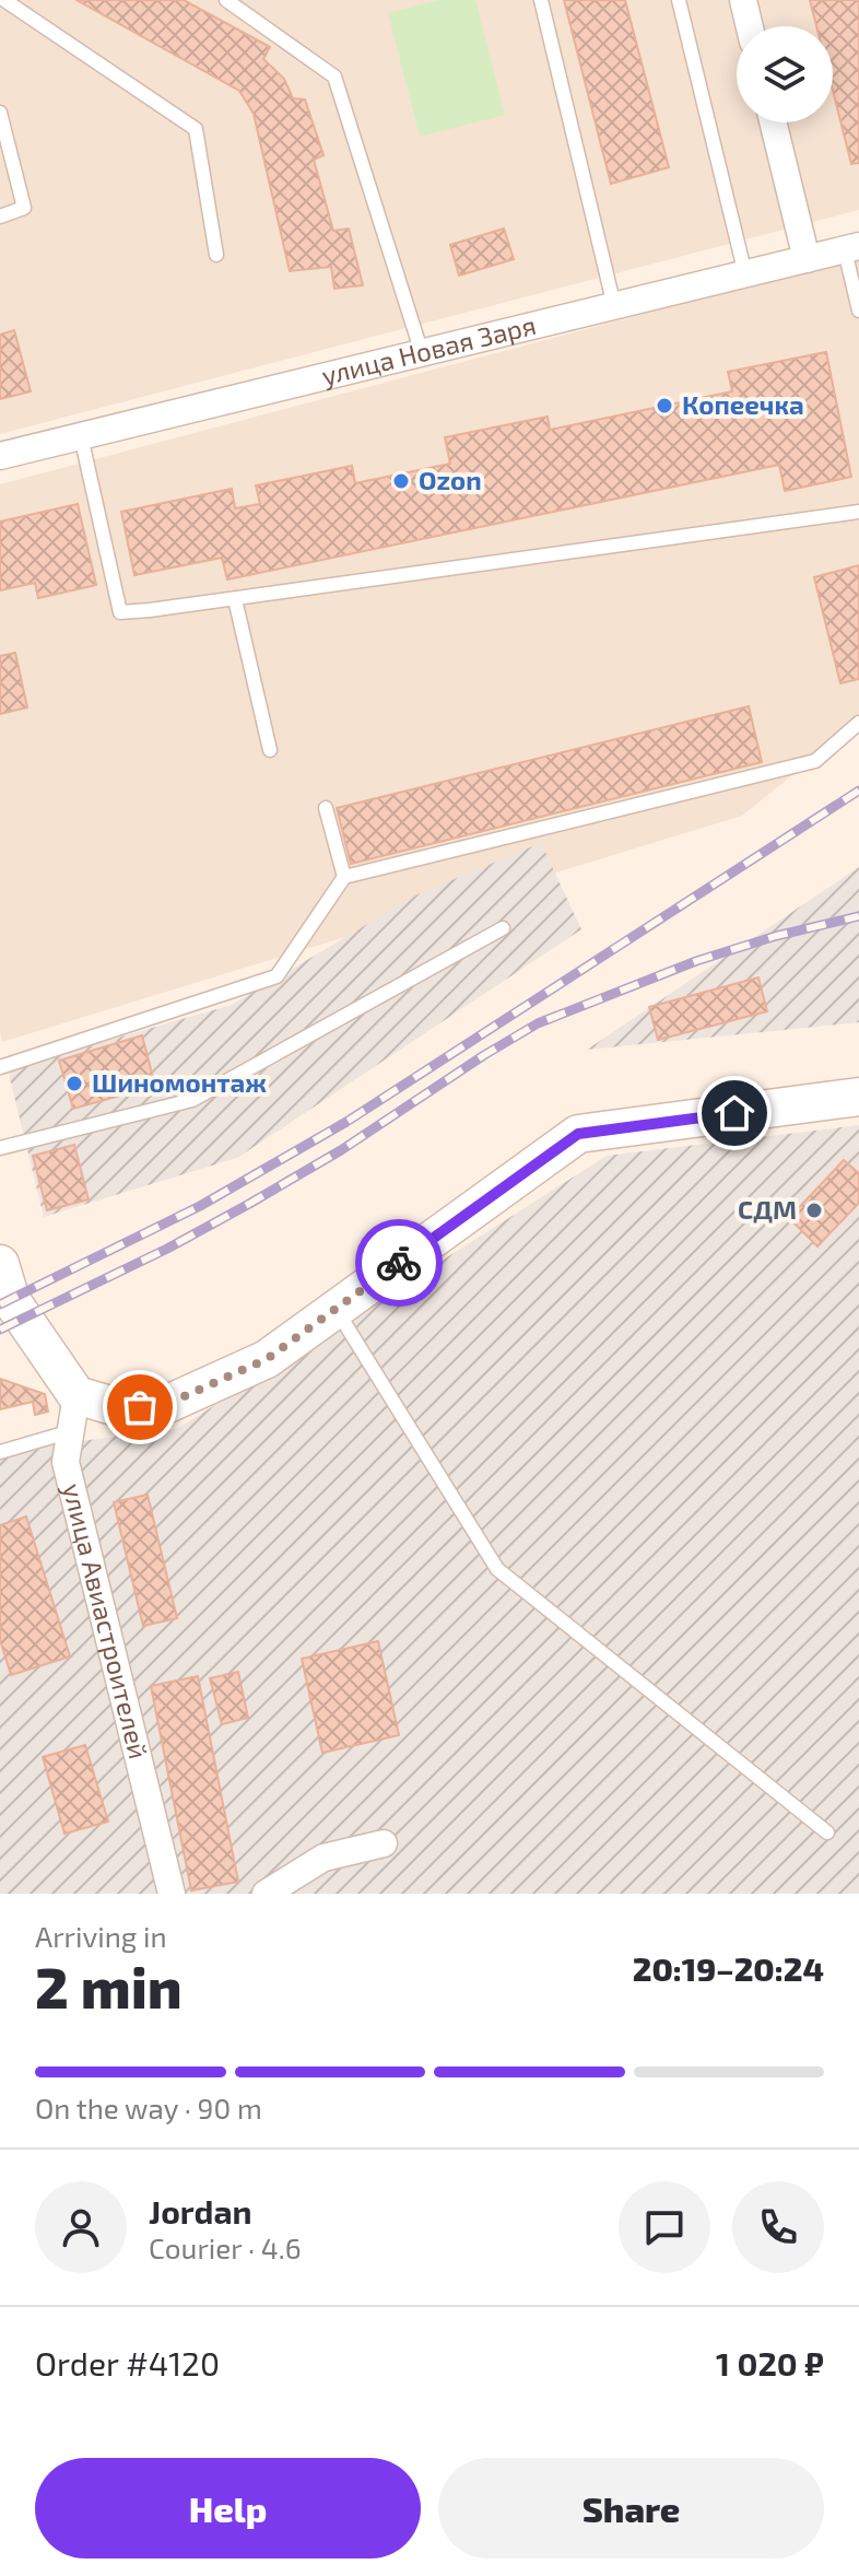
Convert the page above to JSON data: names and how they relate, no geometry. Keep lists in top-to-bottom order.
{
  "streets": {
    "street": ["улица Новая Заря", "улица Авиастроителей"]
  },
  "places": [
    "Копеечка",
    "Ozon",
    "Шиномонтаж",
    "СДМ"
  ],
  "page": {
    "heading": ["2 min", "Arriving in", "20:19–20:24"],
    "panel": [
      "Jordan",
      "Courier · 4.6",
      "Order #4120",
      "1 020 ₽"
    ],
    "bar": "On the way · 90 m",
    "buttons": ["Help", "Share"]
  }
}
